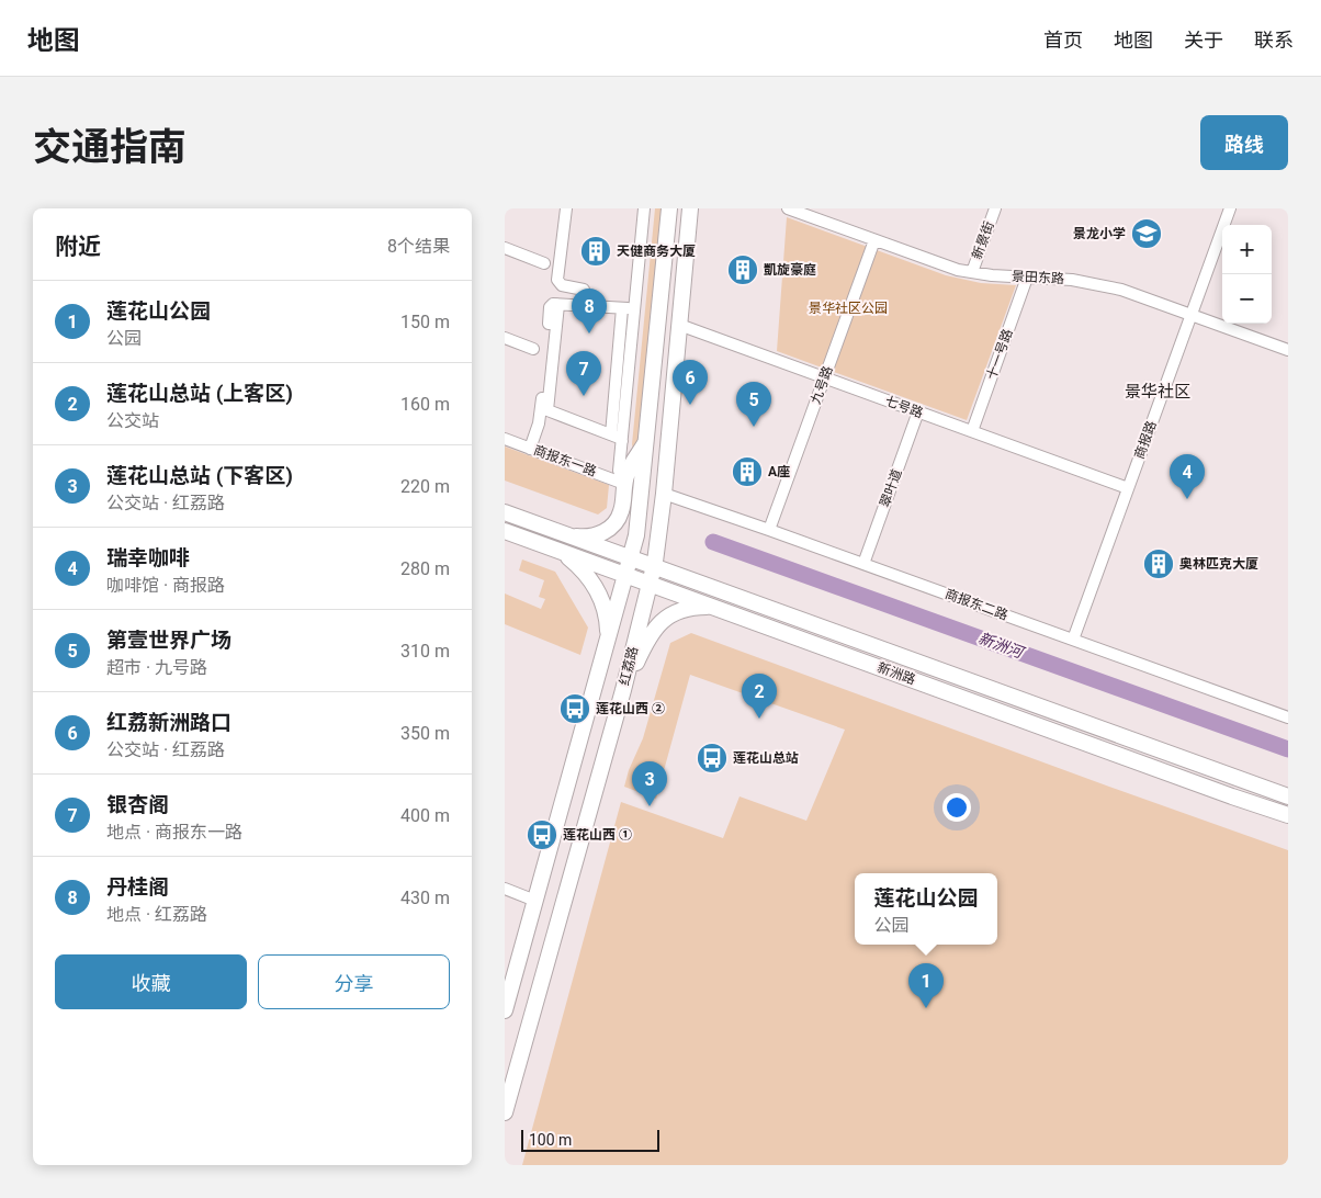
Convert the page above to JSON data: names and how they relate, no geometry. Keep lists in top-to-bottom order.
{
  "streets": {
    "main road": ["红荔路", "新洲路"],
    "street": [
      "新景街",
      "景田东路",
      "十一号路",
      "九号路",
      "七号路",
      "商报路",
      "商报东一路",
      "翠叶道",
      "商报东二路"
    ]
  },
  "crossings": [
    ["新景街", "景田东路"],
    ["景田东路", "十一号路"],
    ["景田东路", "九号路"],
    ["景田东路", "商报路"],
    ["十一号路", "七号路"],
    ["九号路", "七号路"],
    ["九号路", "商报东二路"],
    ["七号路", "商报路"],
    ["七号路", "翠叶道"],
    ["七号路", "红荔路"],
    ["商报路", "商报东二路"],
    ["翠叶道", "商报东二路"],
    ["商报东二路", "红荔路"],
    ["红荔路", "新洲路"]
  ],
  "districts": ["景华社区"],
  "water": ["新洲河"],
  "parks": ["景华社区公园"],
  "places": {
    "school or university": ["景龙小学"],
    "building": [
      "天健商务大厦",
      "凱旋豪庭",
      "A座",
      "奥林匹克大厦"
    ],
    "bus stop": ["莲花山西 ②", "莲花山总站", "莲花山西 ①"]
  },
  "scale_bar": "100 m",
  "page": {
    "header": "地图",
    "nav": [
      "首页",
      "地图",
      "关于",
      "联系"
    ],
    "title": "交通指南",
    "buttons": [
      "路线",
      ["收藏", "分享"]
    ],
    "heading": ["附近", "8个结果"],
    "map_buttons": ["+", "−"],
    "list": [
      {
        "mark": "1",
        "name": "莲花山公园",
        "note": "公园",
        "value": "150 m"
      },
      {
        "mark": "2",
        "name": "莲花山总站 (上客区)",
        "note": "公交站",
        "value": "160 m"
      },
      {
        "mark": "3",
        "name": "莲花山总站 (下客区)",
        "note": "公交站 · 红荔路",
        "value": "220 m"
      },
      {
        "mark": "4",
        "name": "瑞幸咖啡",
        "note": "咖啡馆 · 商报路",
        "value": "280 m"
      },
      {
        "mark": "5",
        "name": "第壹世界广场",
        "note": "超市 · 九号路",
        "value": "310 m"
      },
      {
        "mark": "6",
        "name": "红荔新洲路口",
        "note": "公交站 · 红荔路",
        "value": "350 m"
      },
      {
        "mark": "7",
        "name": "银杏阁",
        "note": "地点 · 商报东一路",
        "value": "400 m"
      },
      {
        "mark": "8",
        "name": "丹桂阁",
        "note": "地点 · 红荔路",
        "value": "430 m"
      }
    ],
    "pins": [
      "8",
      "7",
      "6",
      "5",
      "4",
      "2",
      "3",
      "1"
    ],
    "popup": ["莲花山公园", "公园"],
    "scale": "100 m"
  }
}
